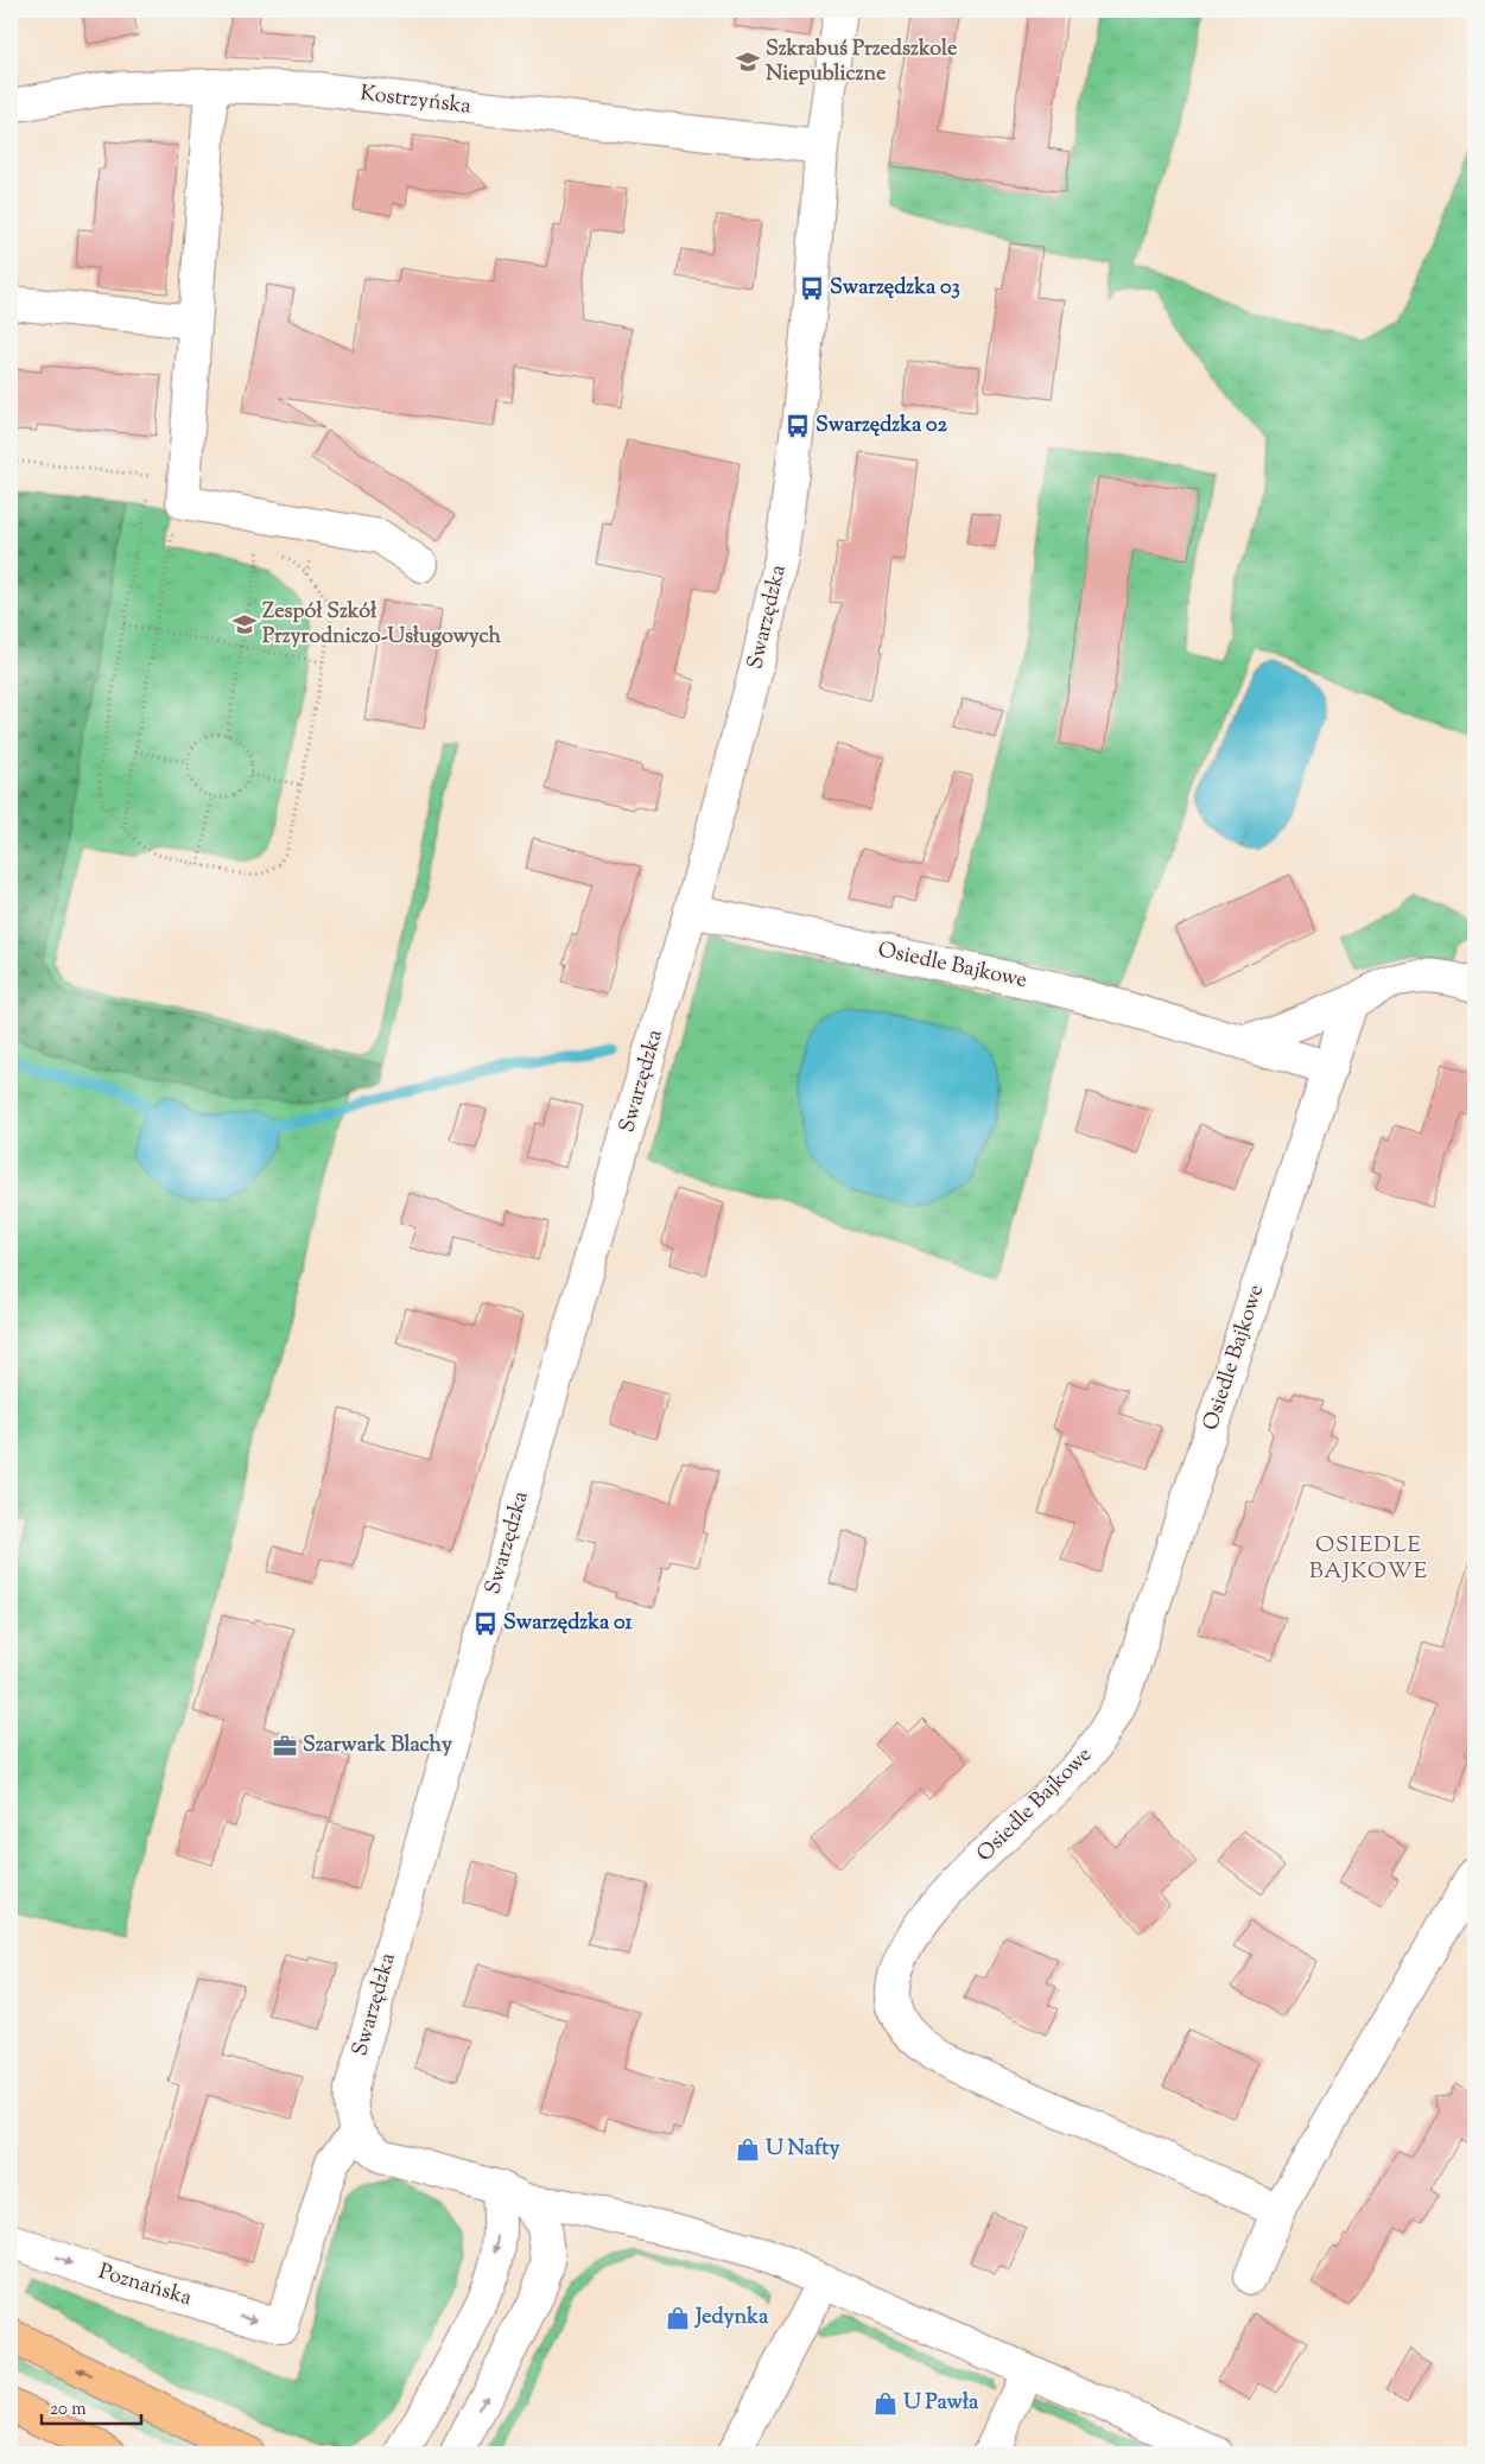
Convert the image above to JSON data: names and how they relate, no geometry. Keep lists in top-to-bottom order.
{
  "streets": {
    "street": [
      "Kostrzyńska",
      "Swarzędzka",
      "Osiedle Bajkowe",
      "Poznańska"
    ]
  },
  "crossings": [
    ["Kostrzyńska", "Swarzędzka"],
    ["Swarzędzka", "Osiedle Bajkowe"],
    ["Swarzędzka", "Poznańska"]
  ],
  "districts": ["OSIEDLE BAJKOWE"],
  "places": {
    "school or university": ["Szkrabuś Przedszkole Niepubliczne", "Zespół Szkół Przyrodniczo-Usługowych"],
    "bus stop": ["Swarzędzka 03", "Swarzędzka 02", "Swarzędzka 01"],
    "office": ["Szarwark Blachy"],
    "shop": ["U Nafty", "Jedynka", "U Pawła"]
  },
  "scale_bar": "20 m"
}
